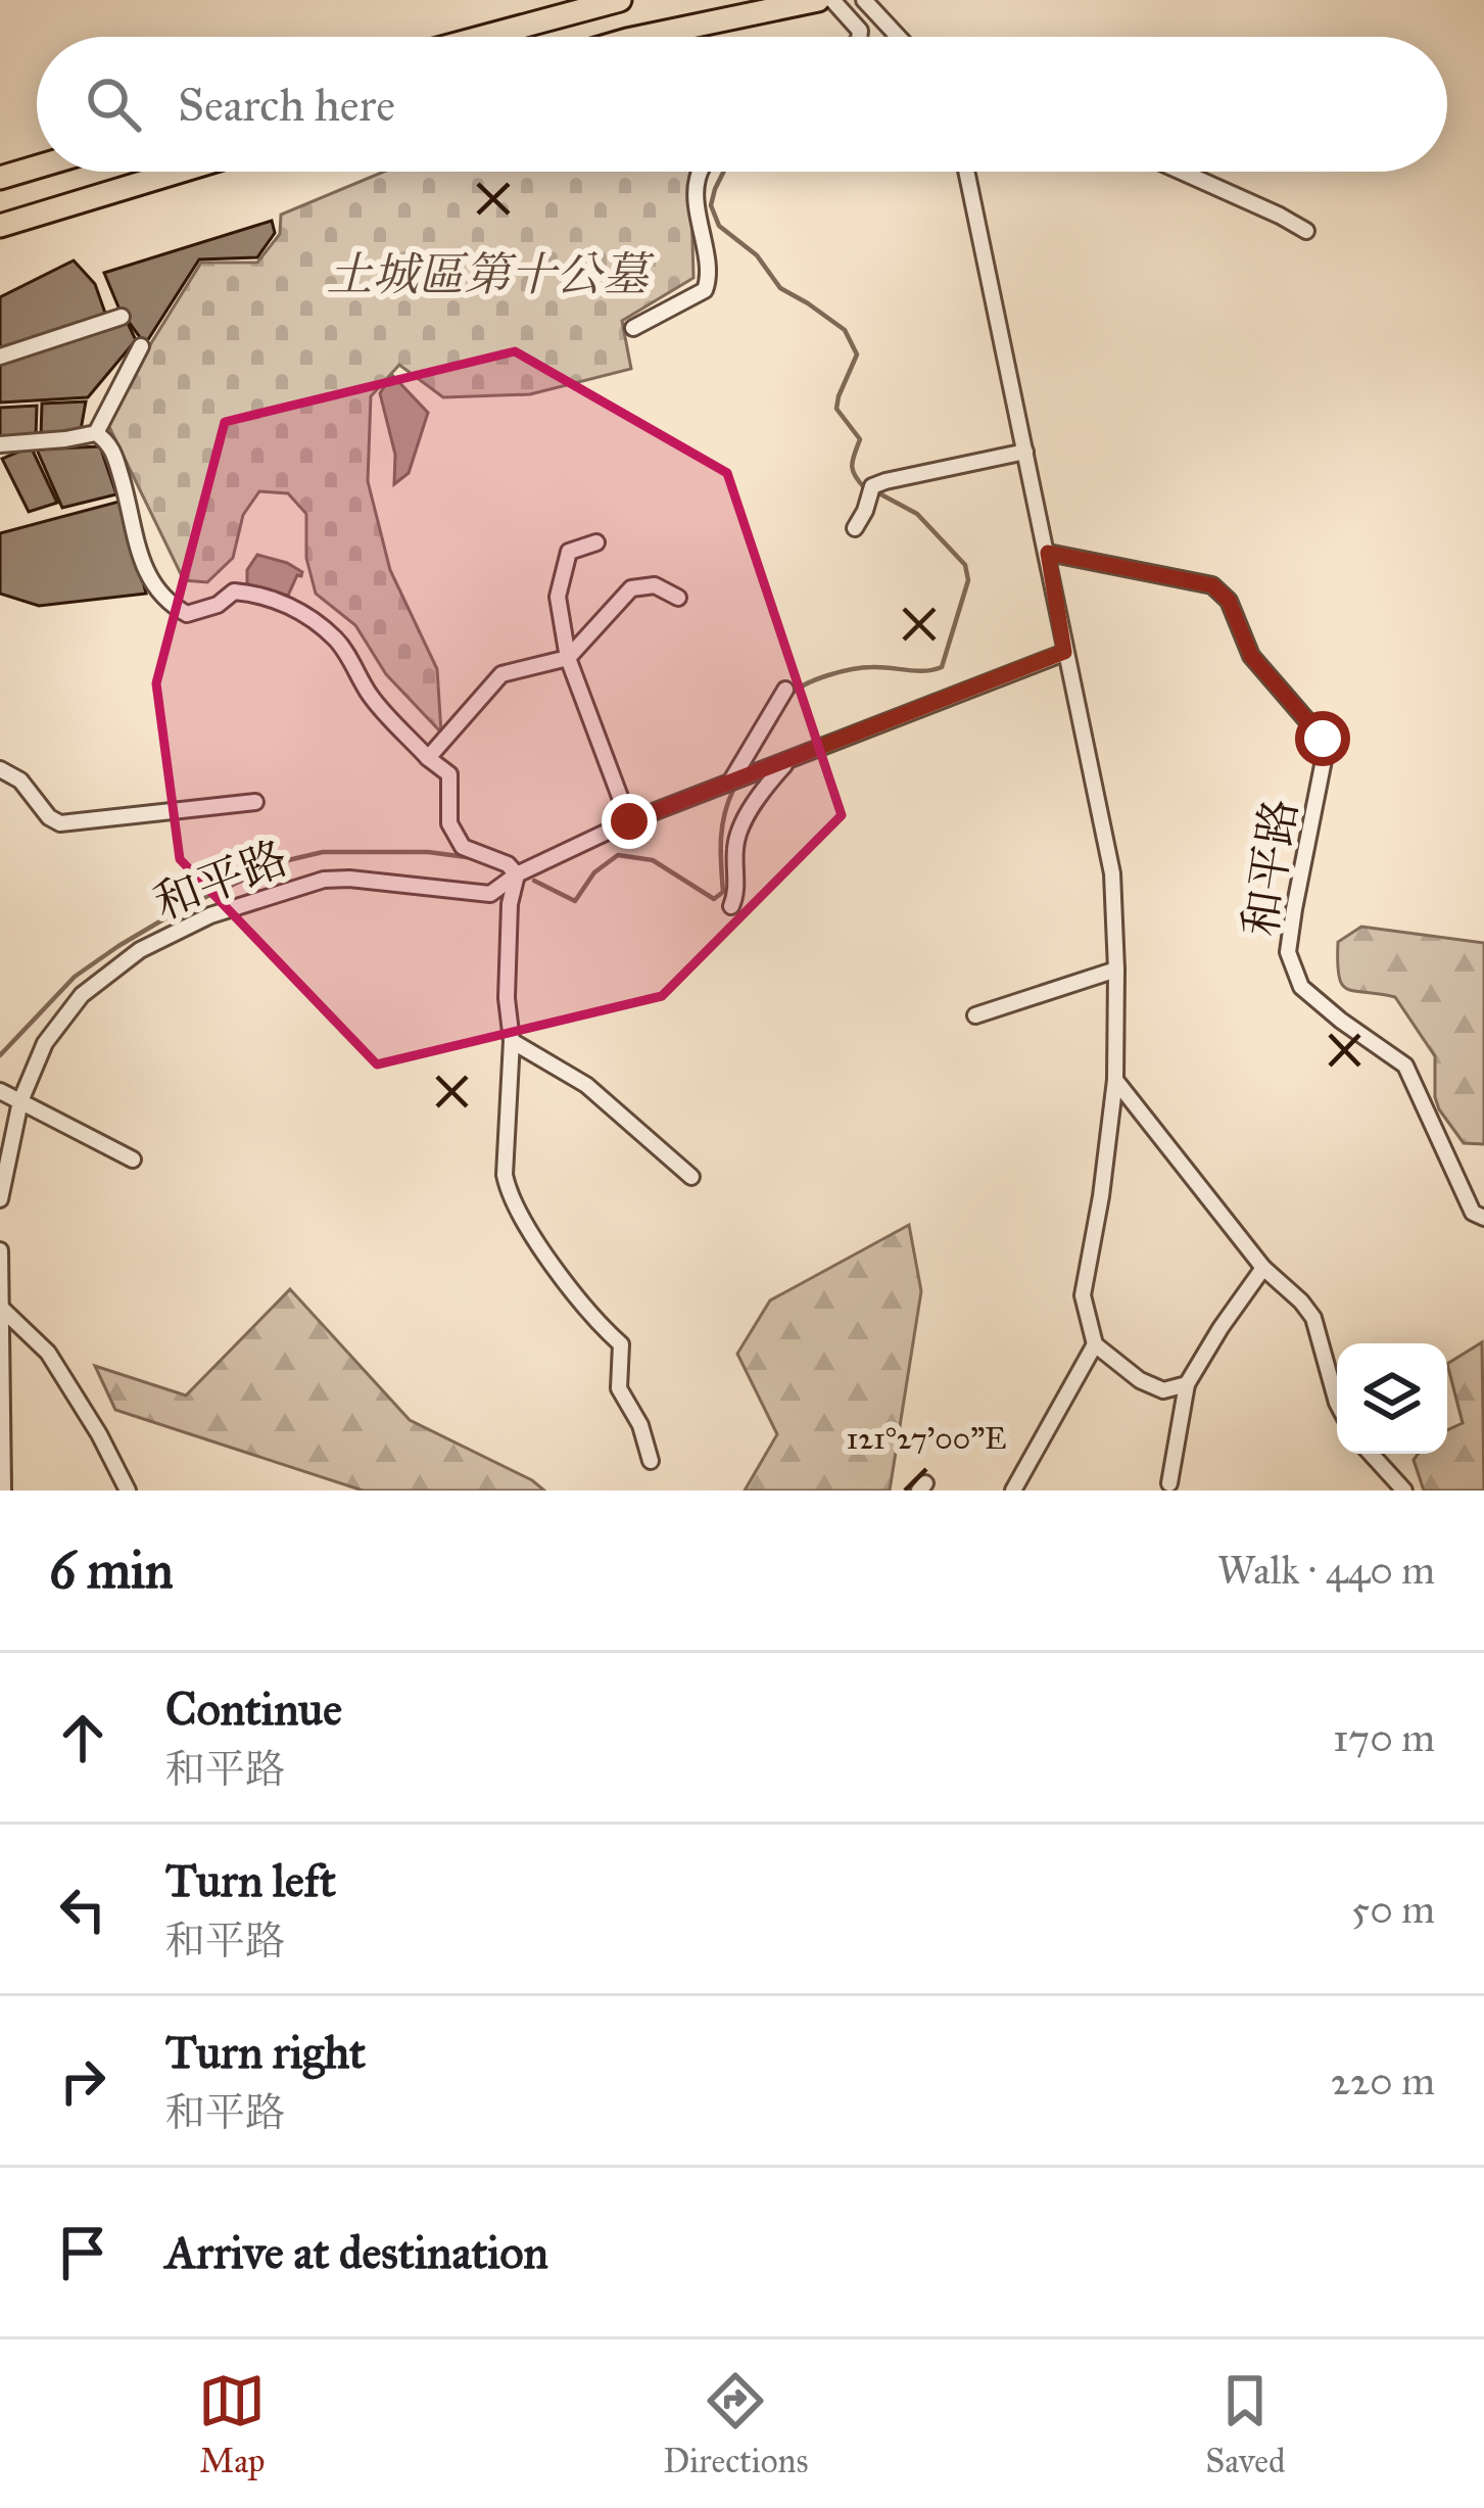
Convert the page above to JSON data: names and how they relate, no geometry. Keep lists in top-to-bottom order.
{
  "streets": {
    "street": ["和平路"]
  },
  "parks": ["土城區第十公墓"],
  "page": {
    "search": "Search here",
    "heading": ["6 min", "Walk · 440 m"],
    "list": [
      ["Continue", "和平路", "170 m"],
      ["Turn left", "和平路", "50 m"],
      ["Turn right", "和平路", "220 m"],
      "Arrive at destination"
    ],
    "nav": ["Map", "Directions", "Saved"]
  },
  "coordinates": ["121°27'00\"E"]
}
